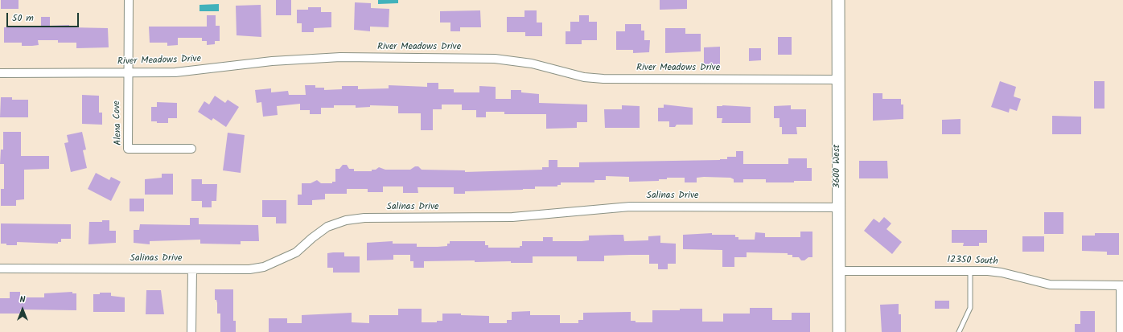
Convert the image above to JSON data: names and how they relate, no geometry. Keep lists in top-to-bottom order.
{
  "streets": {
    "main road": ["3600 West"],
    "street": [
      "River Meadows Drive",
      "Alena Cove",
      "Salinas Drive",
      "12350 South"
    ]
  },
  "crossings": [
    ["River Meadows Drive", "Alena Cove"],
    ["River Meadows Drive", "3600 West"],
    ["3600 West", "Salinas Drive"],
    ["3600 West", "12350 South"]
  ],
  "scale_bar": "50 m",
  "north": "top"
}
